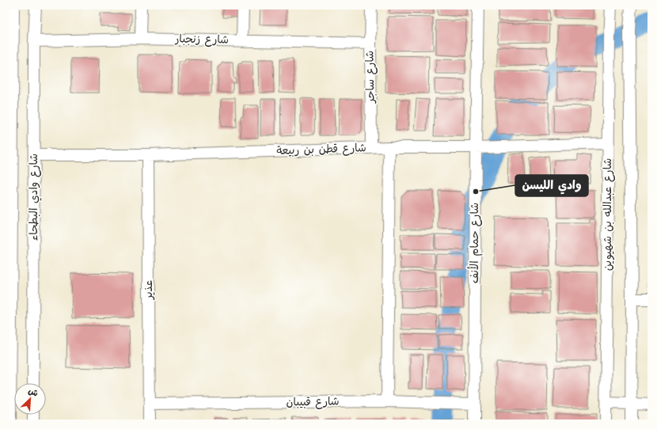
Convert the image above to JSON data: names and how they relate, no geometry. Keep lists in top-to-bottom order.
{
  "streets": {
    "street": [
      "شارع زنجبار",
      "شارع ساجر",
      "شارع قطن بن ربيعة",
      "شارع وادي البطحاء",
      "شارع عبدالله بن شهيوين",
      "شارع حمام الأنف",
      "عذير",
      "شارع قبيبان"
    ]
  },
  "crossings": [
    ["شارع زنجبار", "شارع ساجر"],
    ["شارع زنجبار", "شارع وادي البطحاء"],
    ["شارع ساجر", "شارع قطن بن ربيعة"],
    ["شارع قطن بن ربيعة", "شارع وادي البطحاء"],
    ["شارع قطن بن ربيعة", "شارع عبدالله بن شهيوين"],
    ["شارع قطن بن ربيعة", "شارع حمام الأنف"],
    ["شارع قطن بن ربيعة", "عذير"],
    ["شارع حمام الأنف", "شارع قبيبان"],
    ["عذير", "شارع قبيبان"]
  ],
  "places": ["وادي الليسن"],
  "north": "top right"
}
